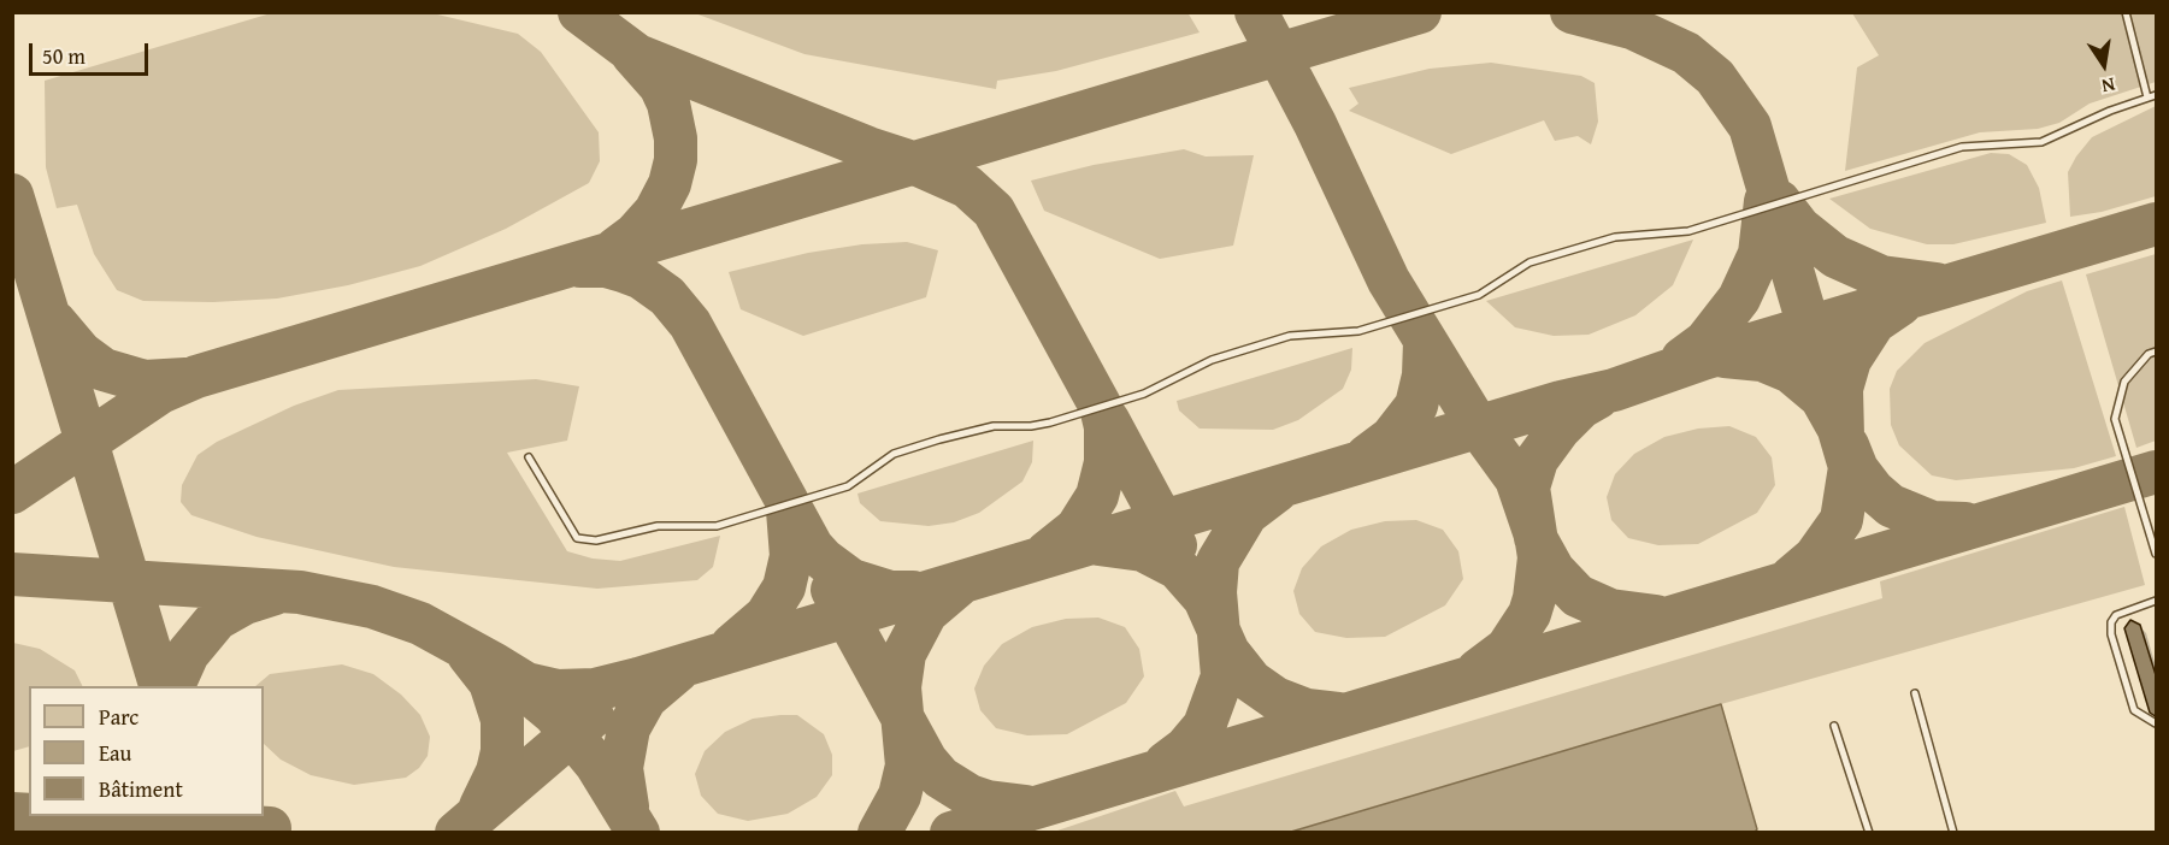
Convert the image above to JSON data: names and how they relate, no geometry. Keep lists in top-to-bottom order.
{
  "legend": ["Parc", "Eau", "Bâtiment"],
  "scale_bar": "50 m",
  "north": "bottom"
}
